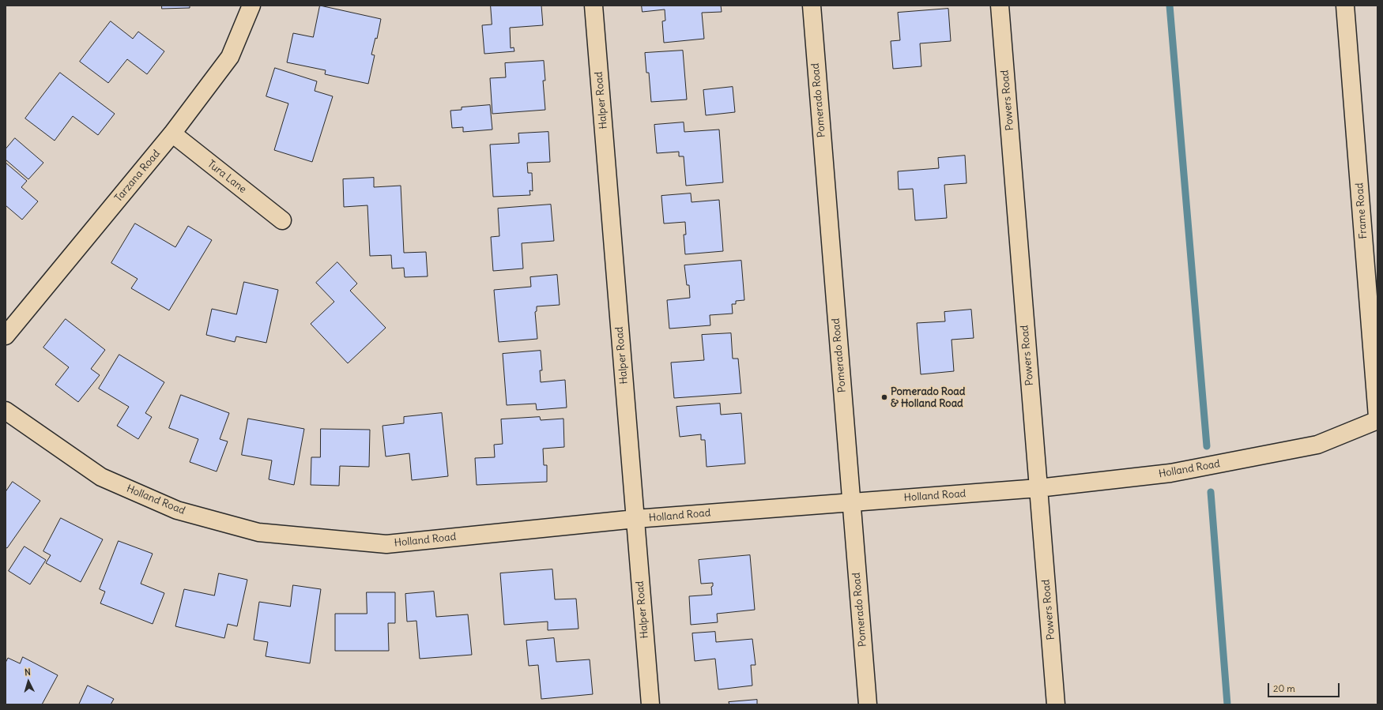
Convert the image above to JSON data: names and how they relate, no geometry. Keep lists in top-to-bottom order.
{
  "streets": {
    "street": [
      "Halper Road",
      "Pomerado Road",
      "Powers Road",
      "Tarzana Road",
      "Tura Lane",
      "Frame Road",
      "Holland Road"
    ]
  },
  "crossings": [
    ["Halper Road", "Holland Road"],
    ["Pomerado Road", "Holland Road"],
    ["Powers Road", "Holland Road"],
    ["Tarzana Road", "Tura Lane"]
  ],
  "places": ["Pomerado Road & Holland Road"],
  "scale_bar": "20 m",
  "north": "top"
}
